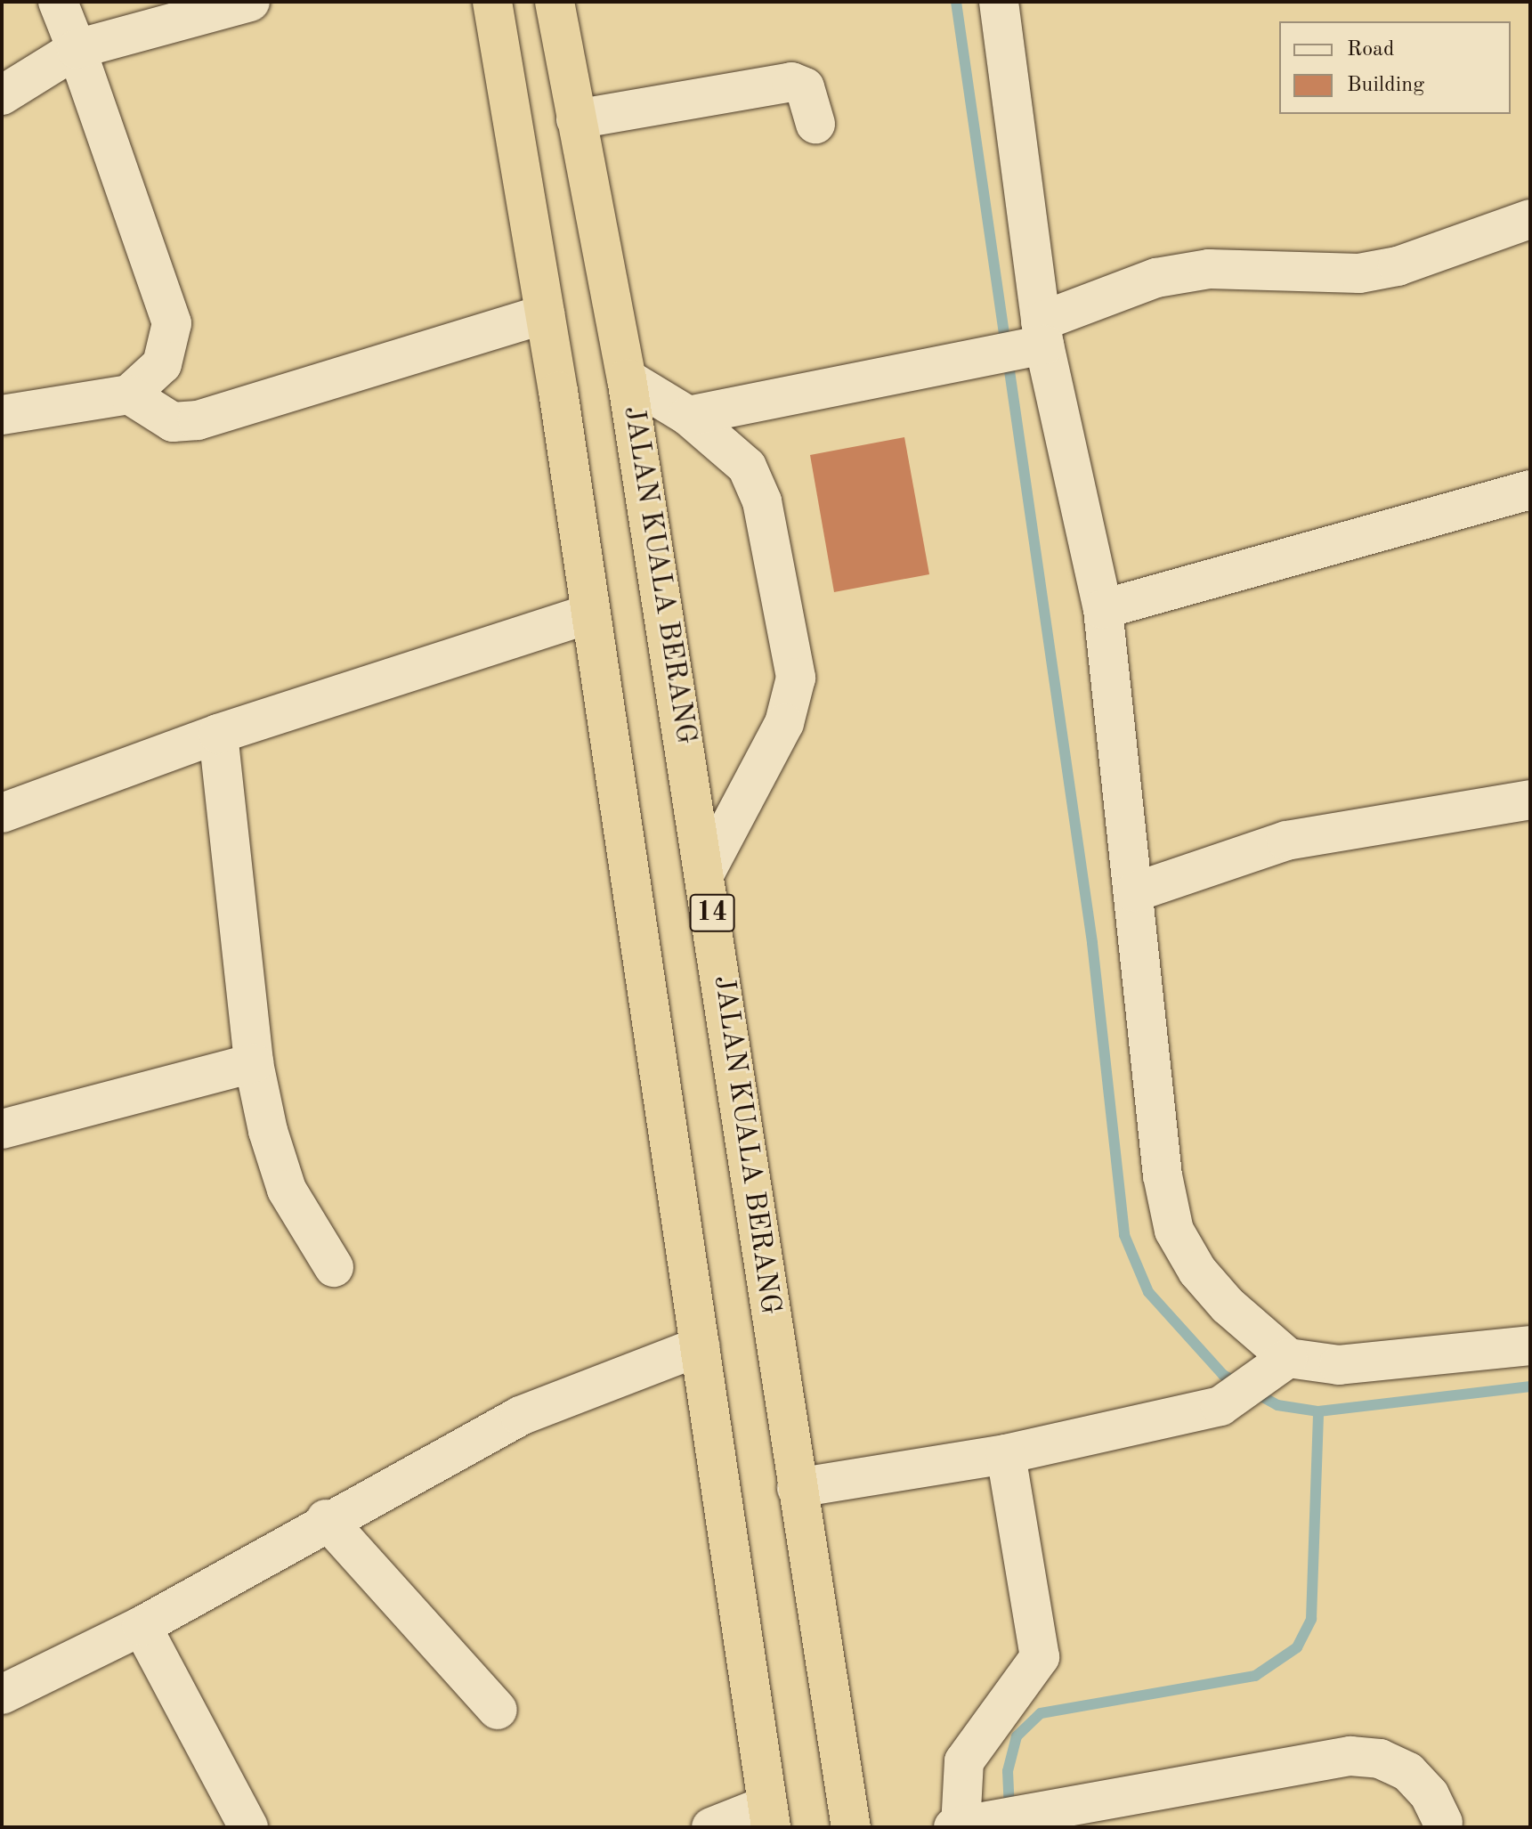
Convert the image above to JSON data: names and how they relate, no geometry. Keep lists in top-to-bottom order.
{
  "streets": {
    "highway": ["JALAN KUALA BERANG", "14"]
  },
  "legend": ["Road", "Building"]
}
